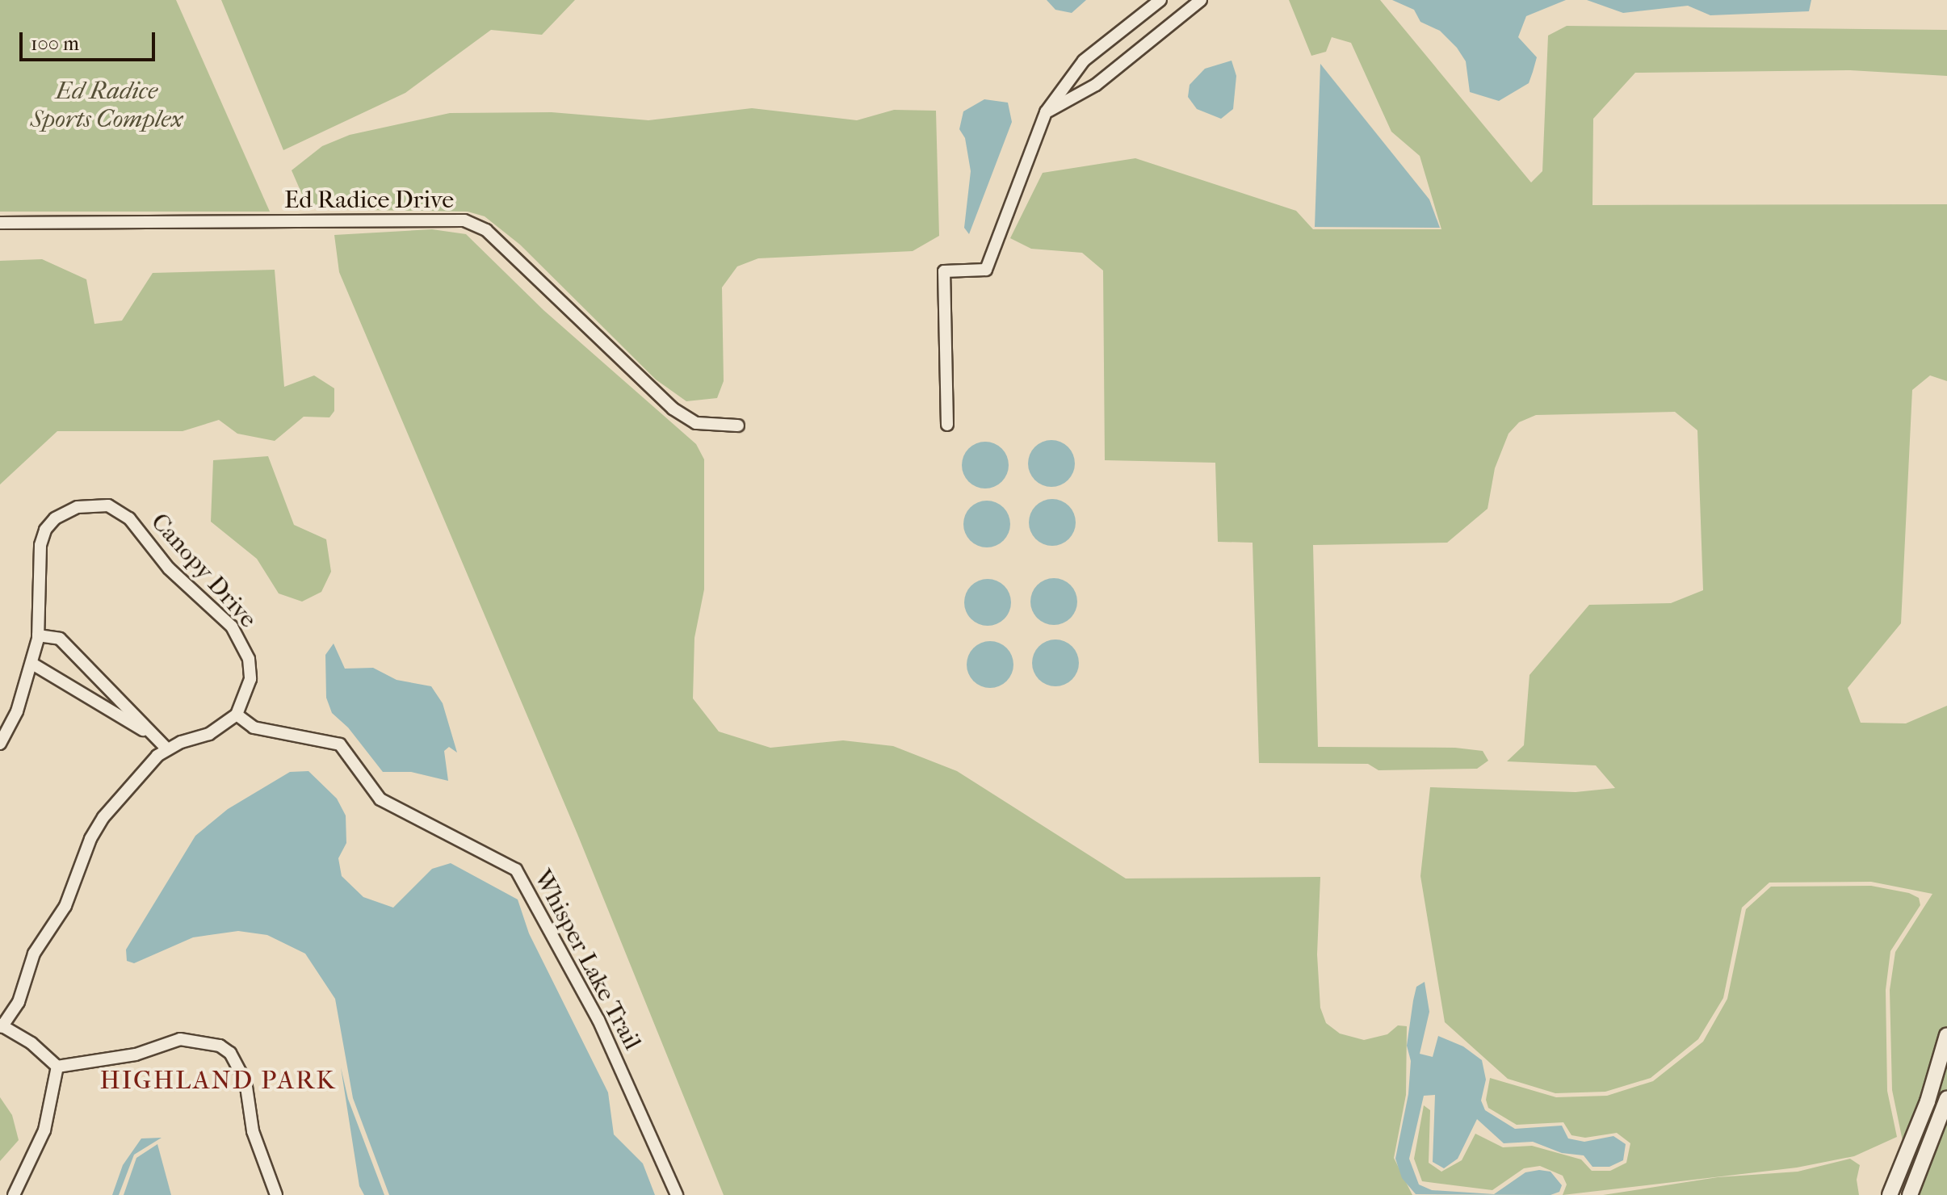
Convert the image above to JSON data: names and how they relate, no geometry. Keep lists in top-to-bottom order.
{
  "streets": {
    "street": ["Ed Radice Drive", "Canopy Drive", "Whisper Lake Trail"]
  },
  "crossings": [
    ["Canopy Drive", "Whisper Lake Trail"]
  ],
  "districts": ["HIGHLAND PARK"],
  "parks": ["Ed Radice Sports Complex"],
  "scale_bar": "100 m"
}
